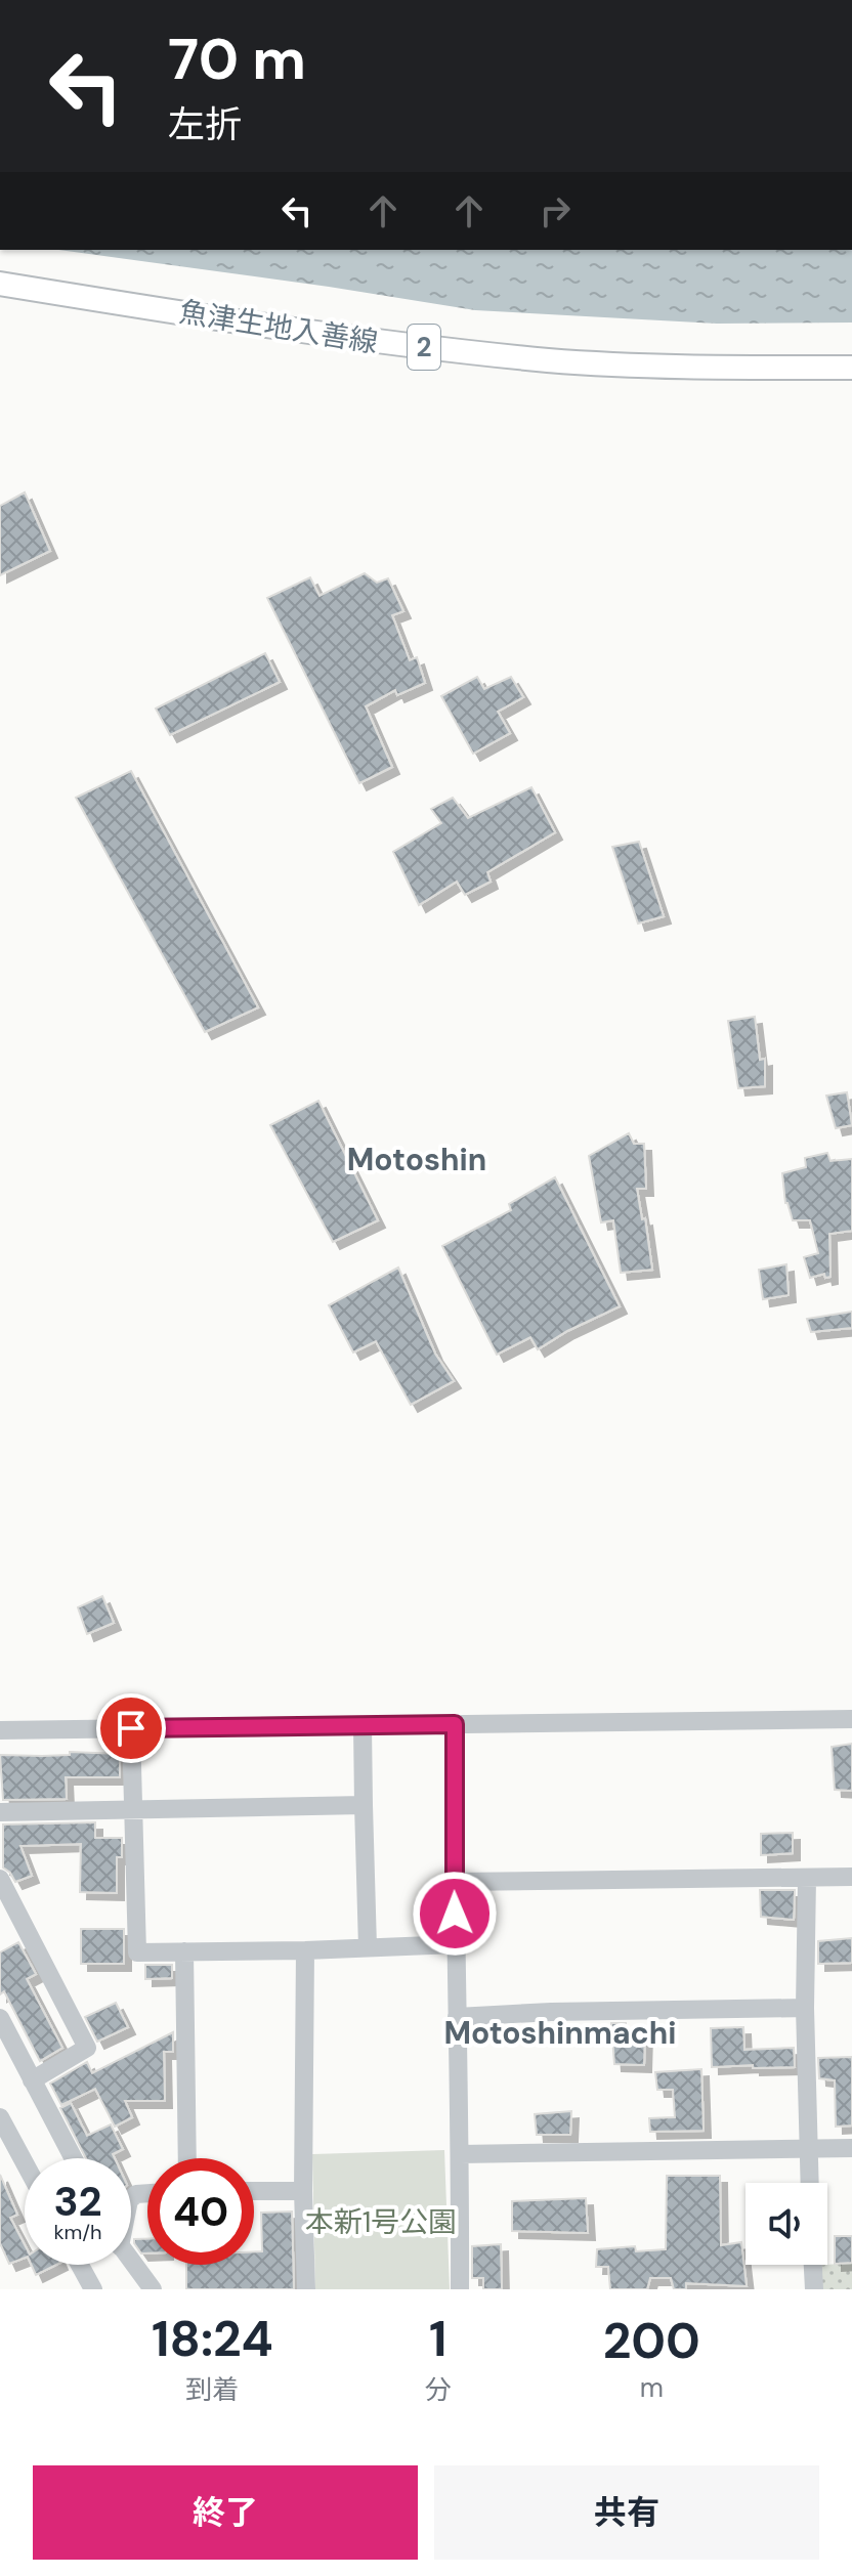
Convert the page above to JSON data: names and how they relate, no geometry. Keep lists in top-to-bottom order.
{
  "streets": {
    "main road": ["魚津生地入善線", "2"]
  },
  "districts": ["Motoshin", "Motoshinmachi"],
  "parks": ["本新1号公園"],
  "page": {
    "turn": ["70 m", "左折"],
    "speed": "32 km/h",
    "limit": "40",
    "eta": [
      "18:24",
      "到着",
      "1",
      "分",
      "200",
      "m"
    ],
    "buttons": ["終了", "共有"]
  }
}
